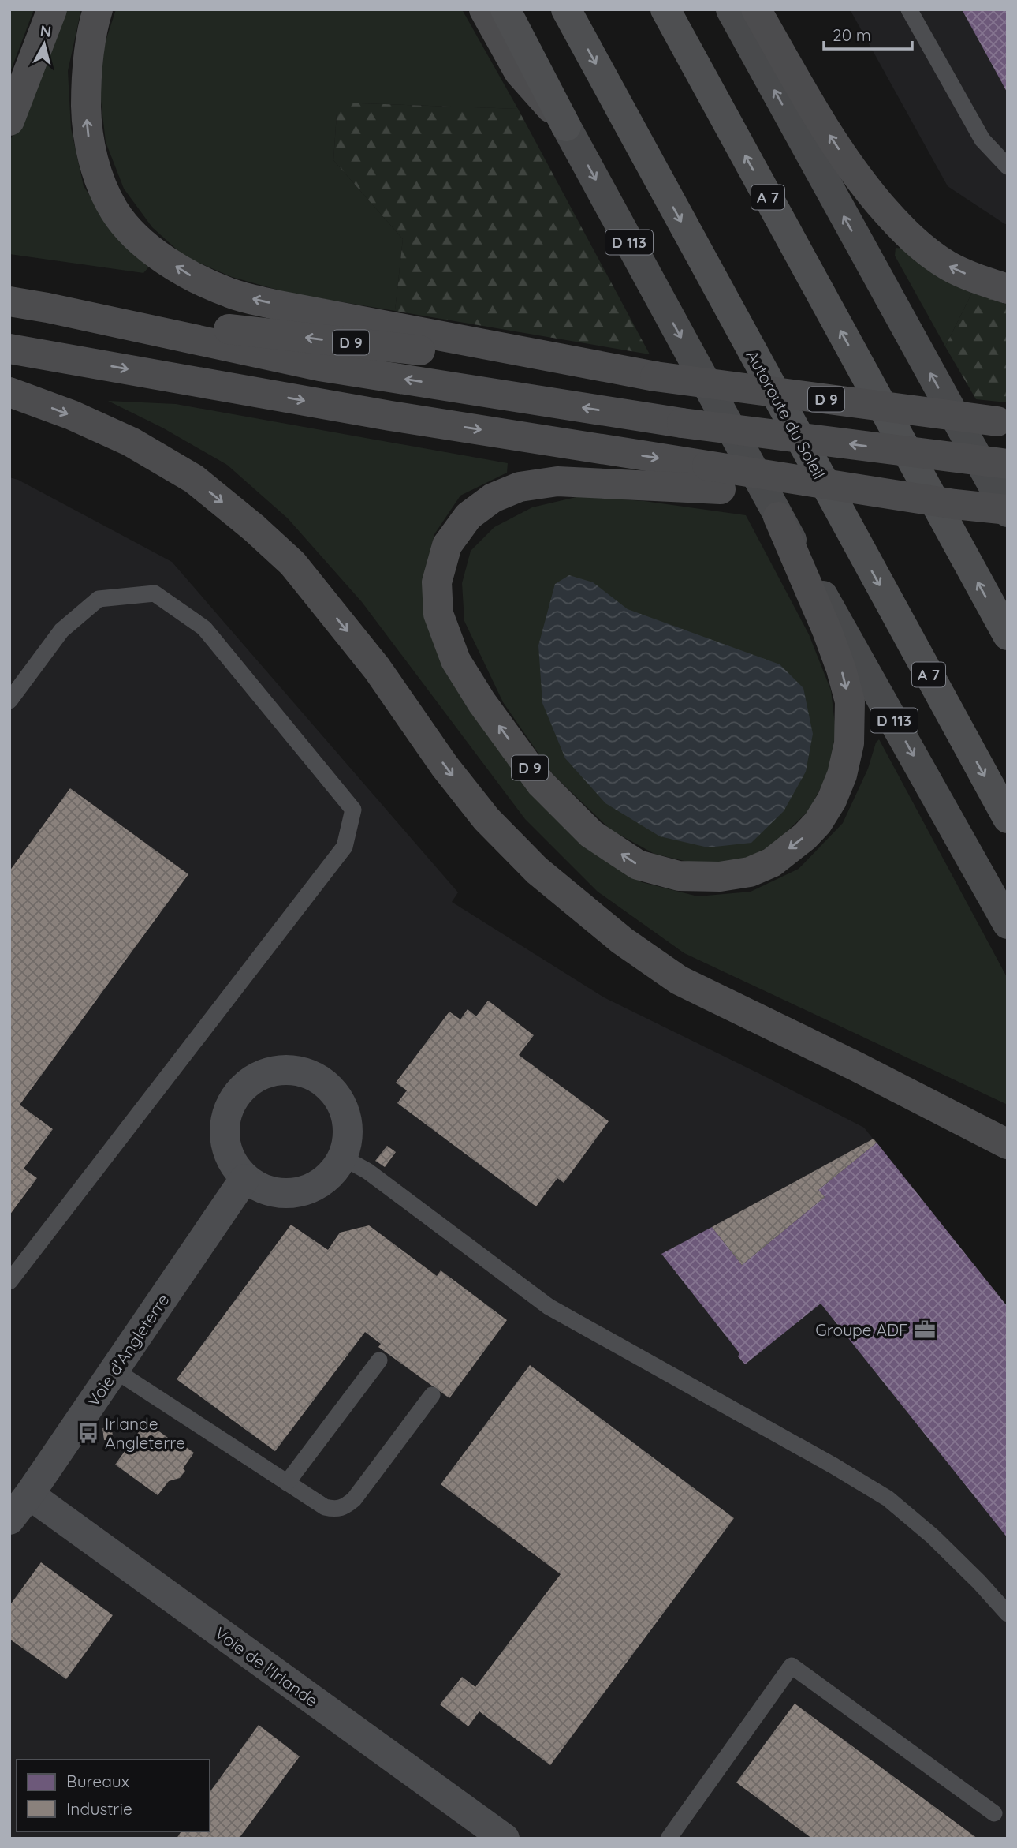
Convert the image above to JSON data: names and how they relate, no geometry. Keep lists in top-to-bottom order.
{
  "streets": {
    "highway": [
      "A 7",
      "D 113",
      "D 9",
      "Autoroute du Soleil"
    ],
    "street": ["Voie d'Angleterre", "Voie de l'Irlande"]
  },
  "crossings": [
    ["D 113", "D 9"],
    ["Voie d'Angleterre", "Voie de l'Irlande"]
  ],
  "places": {
    "office": ["Groupe ADF"],
    "bus stop": ["Irlande Angleterre"]
  },
  "legend": ["Bureaux", "Industrie"],
  "scale_bar": "20 m",
  "north": "top"
}
